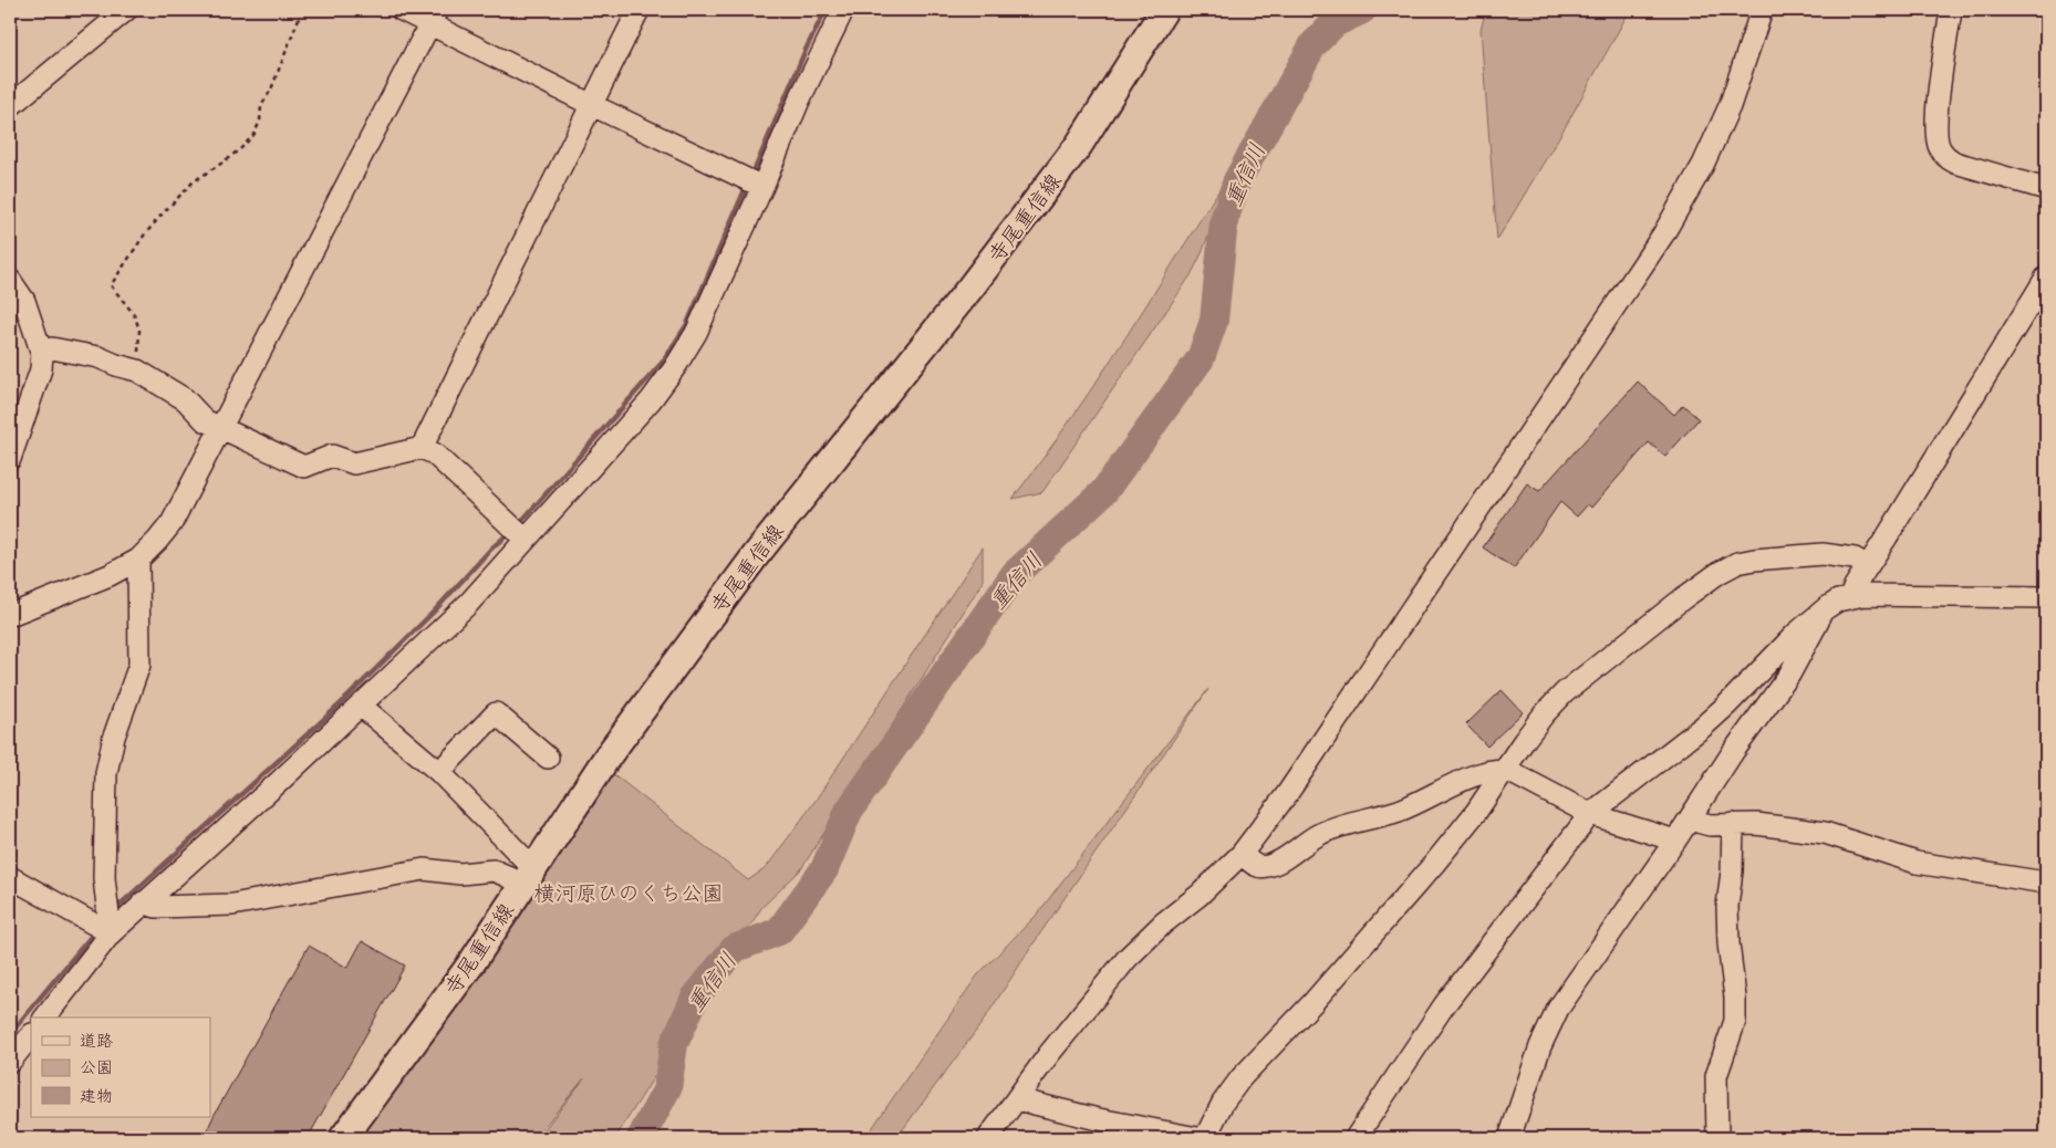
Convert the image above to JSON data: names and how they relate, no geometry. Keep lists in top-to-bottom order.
{
  "streets": {
    "main road": ["寺尾重信線"]
  },
  "water": ["重信川"],
  "parks": ["横河原ひのくち公園"],
  "legend": ["道路", "公園", "建物"]
}
